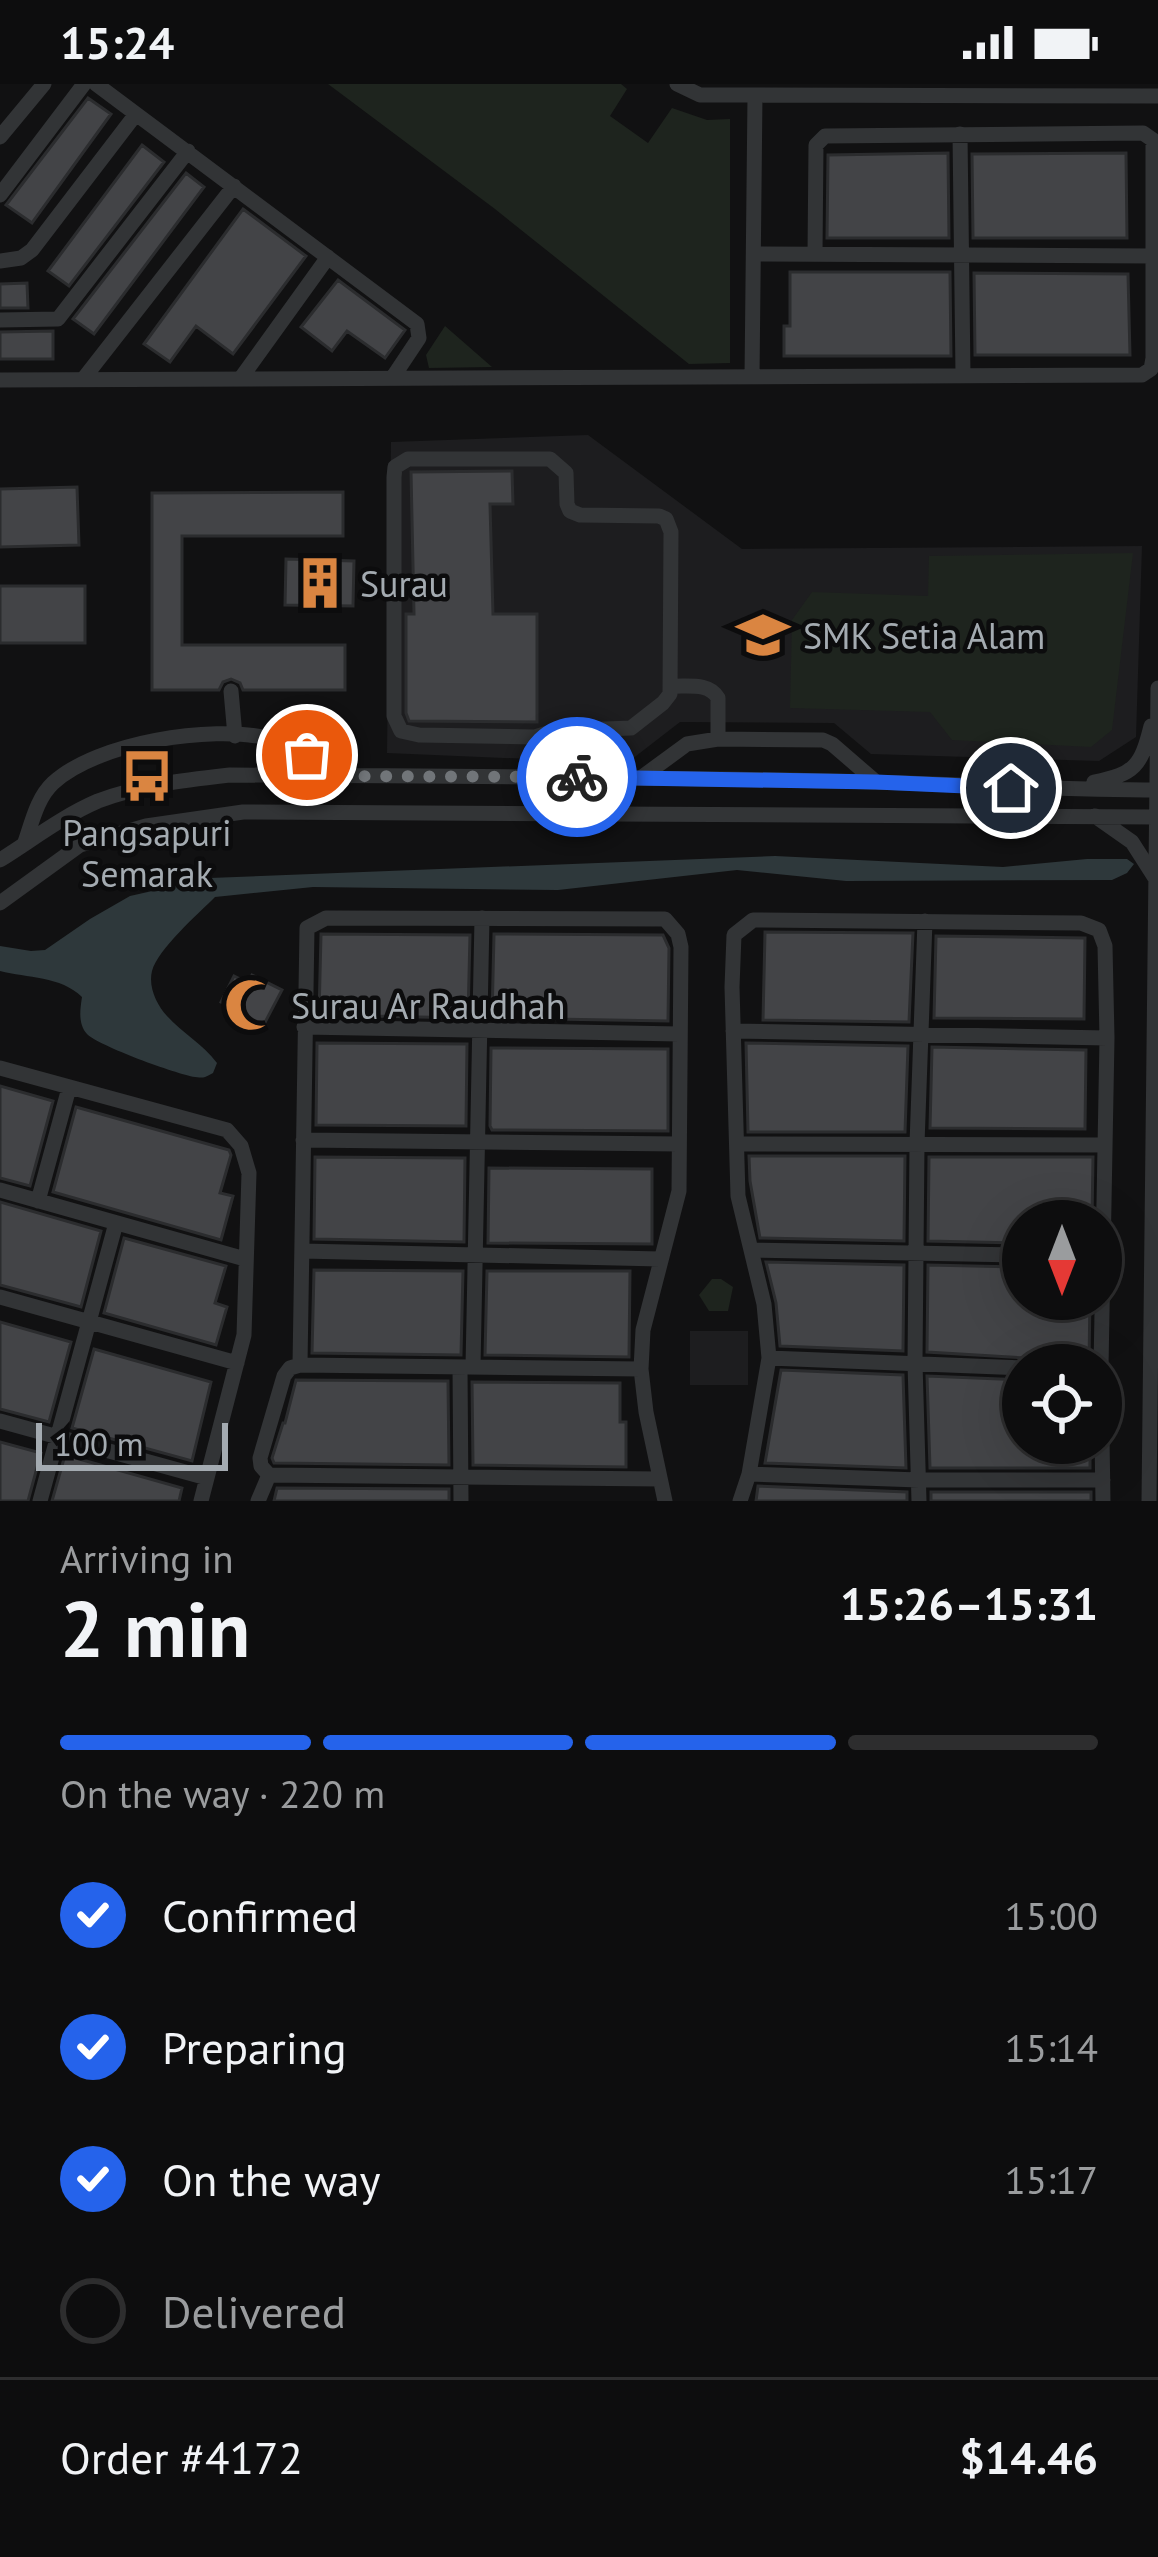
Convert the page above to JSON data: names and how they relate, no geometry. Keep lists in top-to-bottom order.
{
  "places": {
    "building": ["Surau"],
    "school or university": ["SMK Setia Alam"],
    "bus stop": ["Pangsapuri Semarak"],
    "mosque": ["Surau Ar Raudhah"]
  },
  "scale_bar": "100 m",
  "north": "bottom",
  "page": {
    "status": "15:24",
    "scale": "100 m",
    "heading": ["2 min", "Arriving in", "15:26–15:31"],
    "panel": ["Order #4172", "$14.46"],
    "bar": "On the way · 220 m",
    "list": [
      ["Confirmed", "15:00"],
      ["Preparing", "15:14"],
      ["On the way", "15:17"],
      "Delivered"
    ]
  }
}
